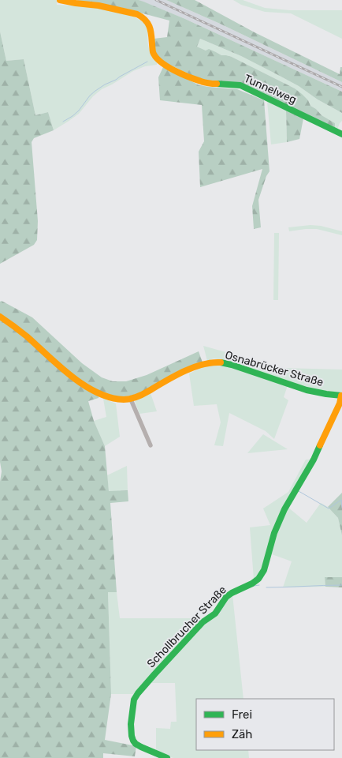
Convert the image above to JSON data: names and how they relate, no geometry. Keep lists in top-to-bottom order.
{
  "streets": {
    "street": ["Tunnelweg", "Osnabrücker Straße", "Schollbrucher Straße"]
  },
  "crossings": [
    ["Osnabrücker Straße", "Schollbrucher Straße"]
  ],
  "legend": ["Frei", "Zäh"]
}
